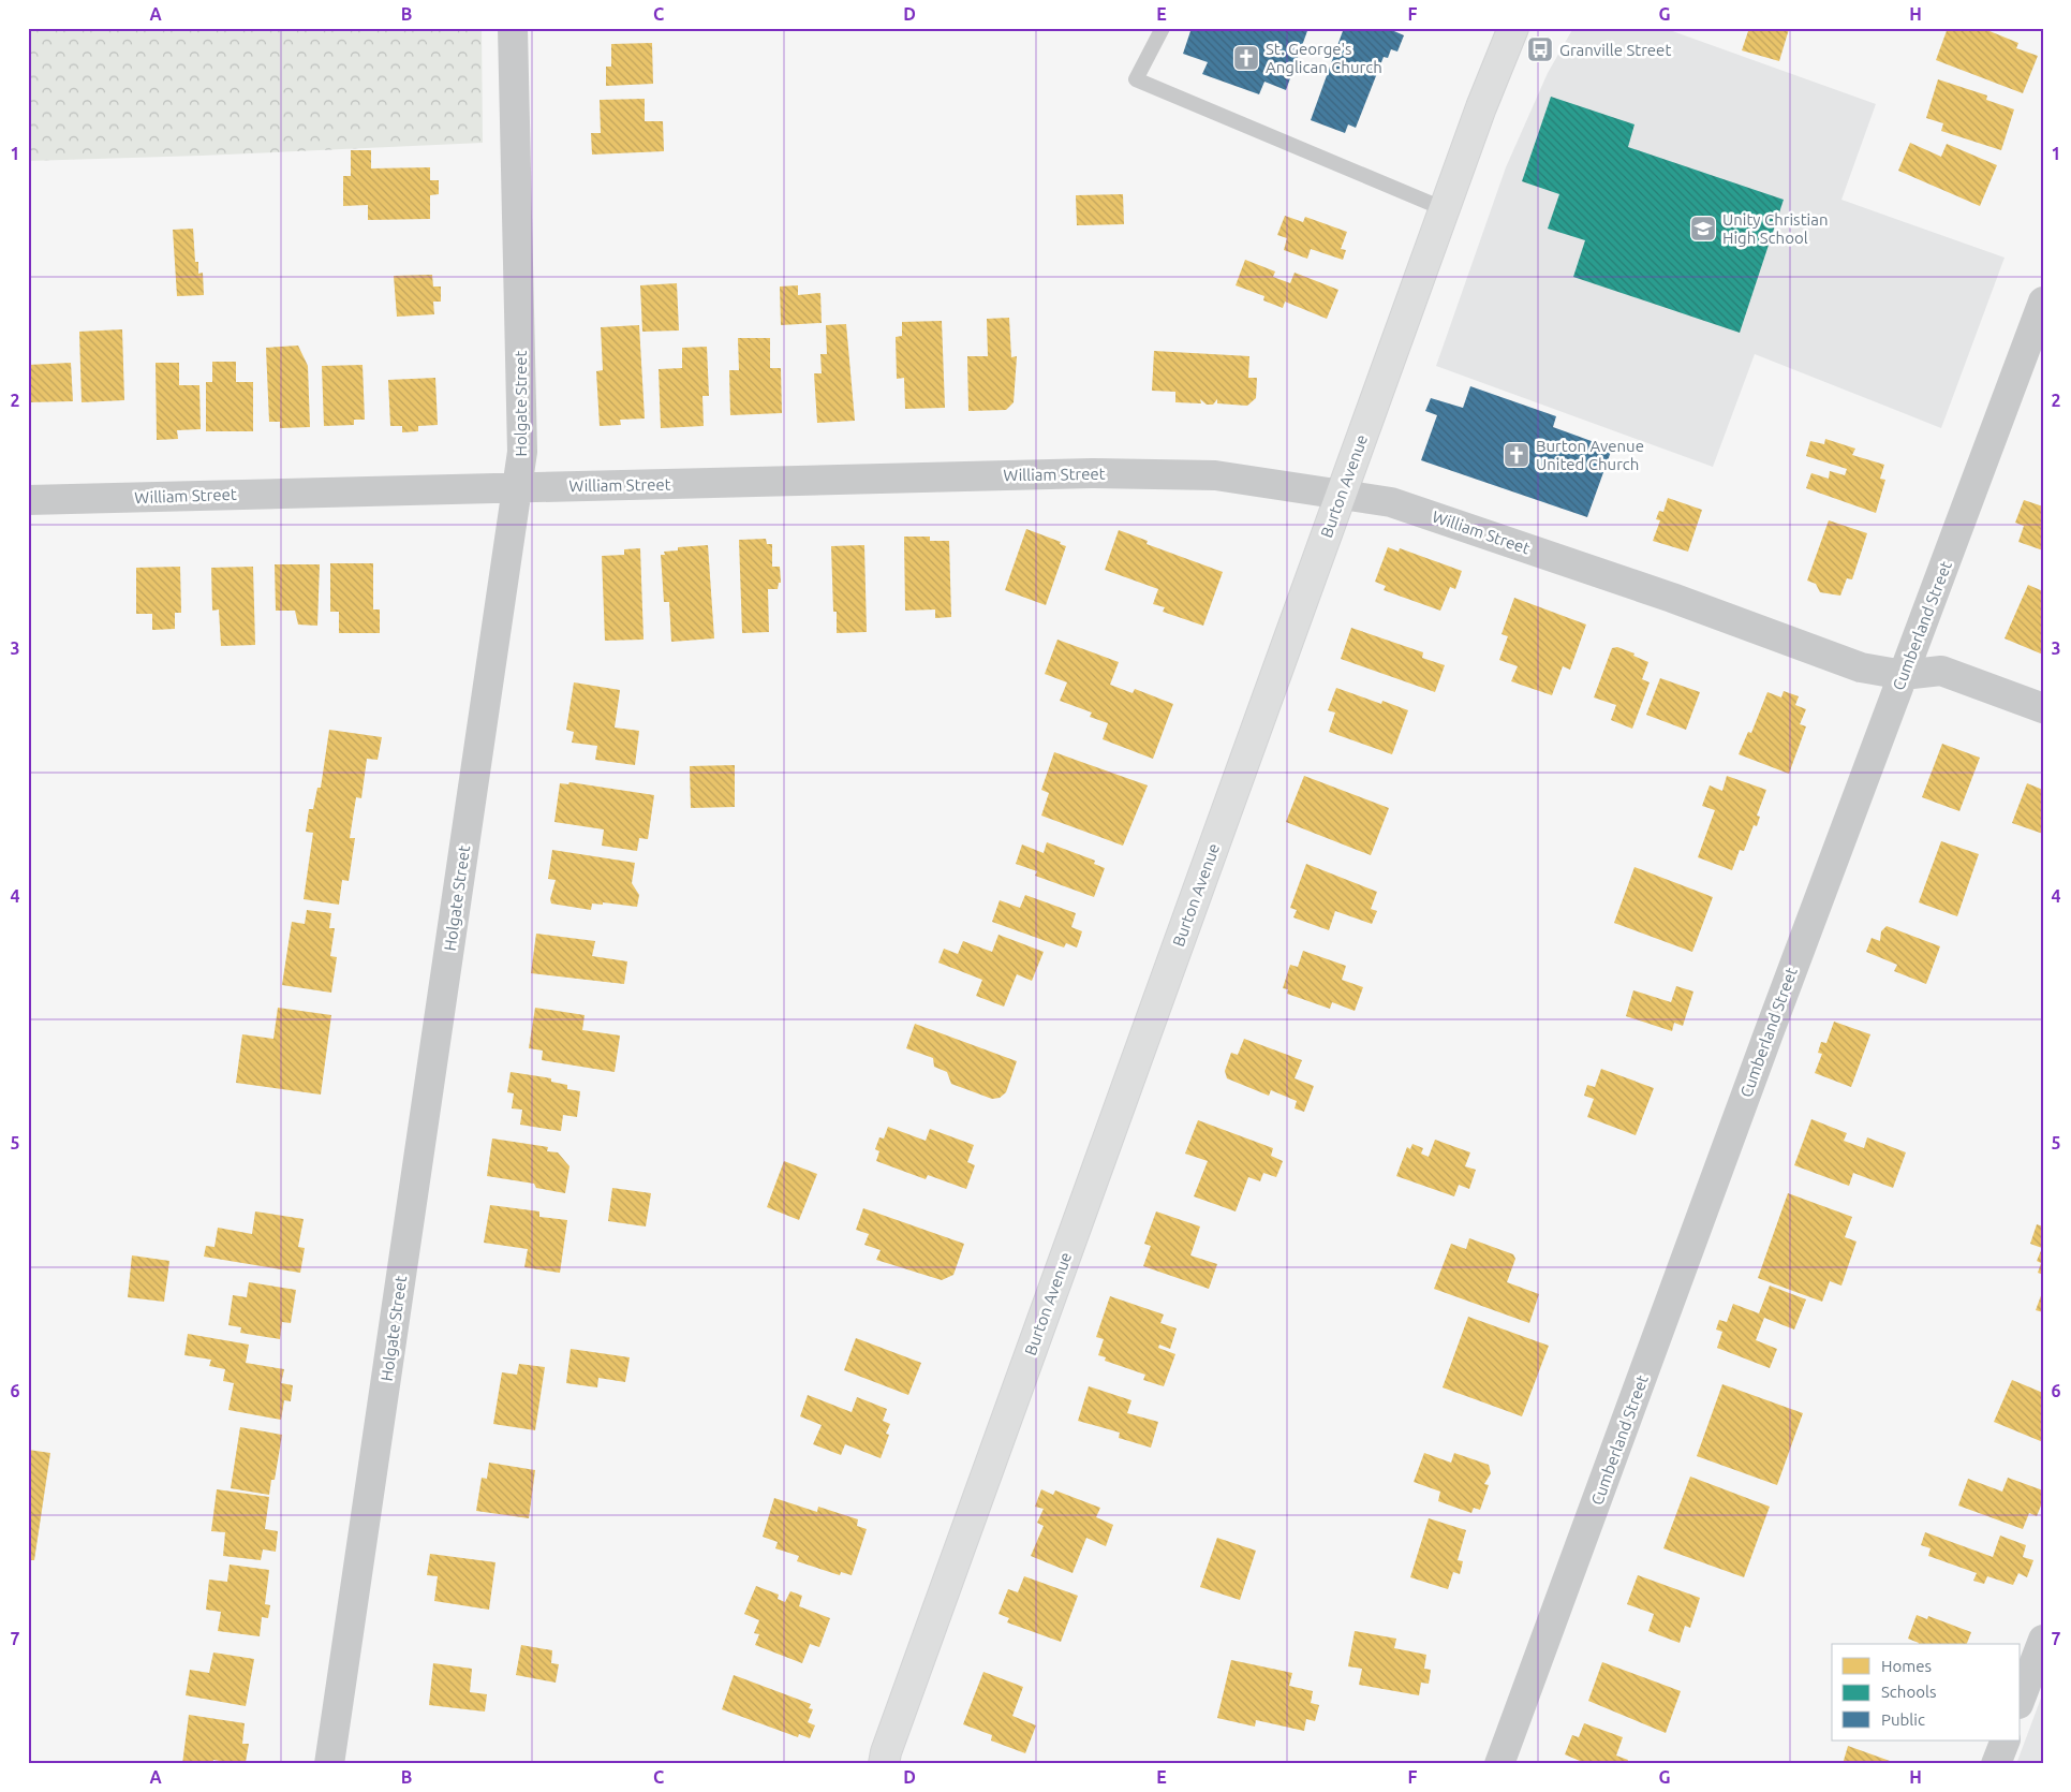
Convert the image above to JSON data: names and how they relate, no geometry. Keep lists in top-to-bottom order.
{
  "streets": {
    "main road": ["Burton Avenue"],
    "street": ["Holgate Street", "William Street", "Cumberland Street"]
  },
  "crossings": [
    ["Holgate Street", "William Street"],
    ["William Street", "Burton Avenue"],
    ["William Street", "Cumberland Street"]
  ],
  "places": {
    "bus stop": ["Granville Street"],
    "church": ["St. George's Anglican Church", "Burton Avenue United Church"],
    "school or university": ["Unity Christian High School"]
  },
  "legend": ["Homes", "Schools", "Public"],
  "grid": {
    "columns": [
      "A",
      "B",
      "C",
      "D",
      "E",
      "F",
      "G",
      "H"
    ],
    "rows": [
      "1",
      "2",
      "3",
      "4",
      "5",
      "6",
      "7"
    ]
  }
}
